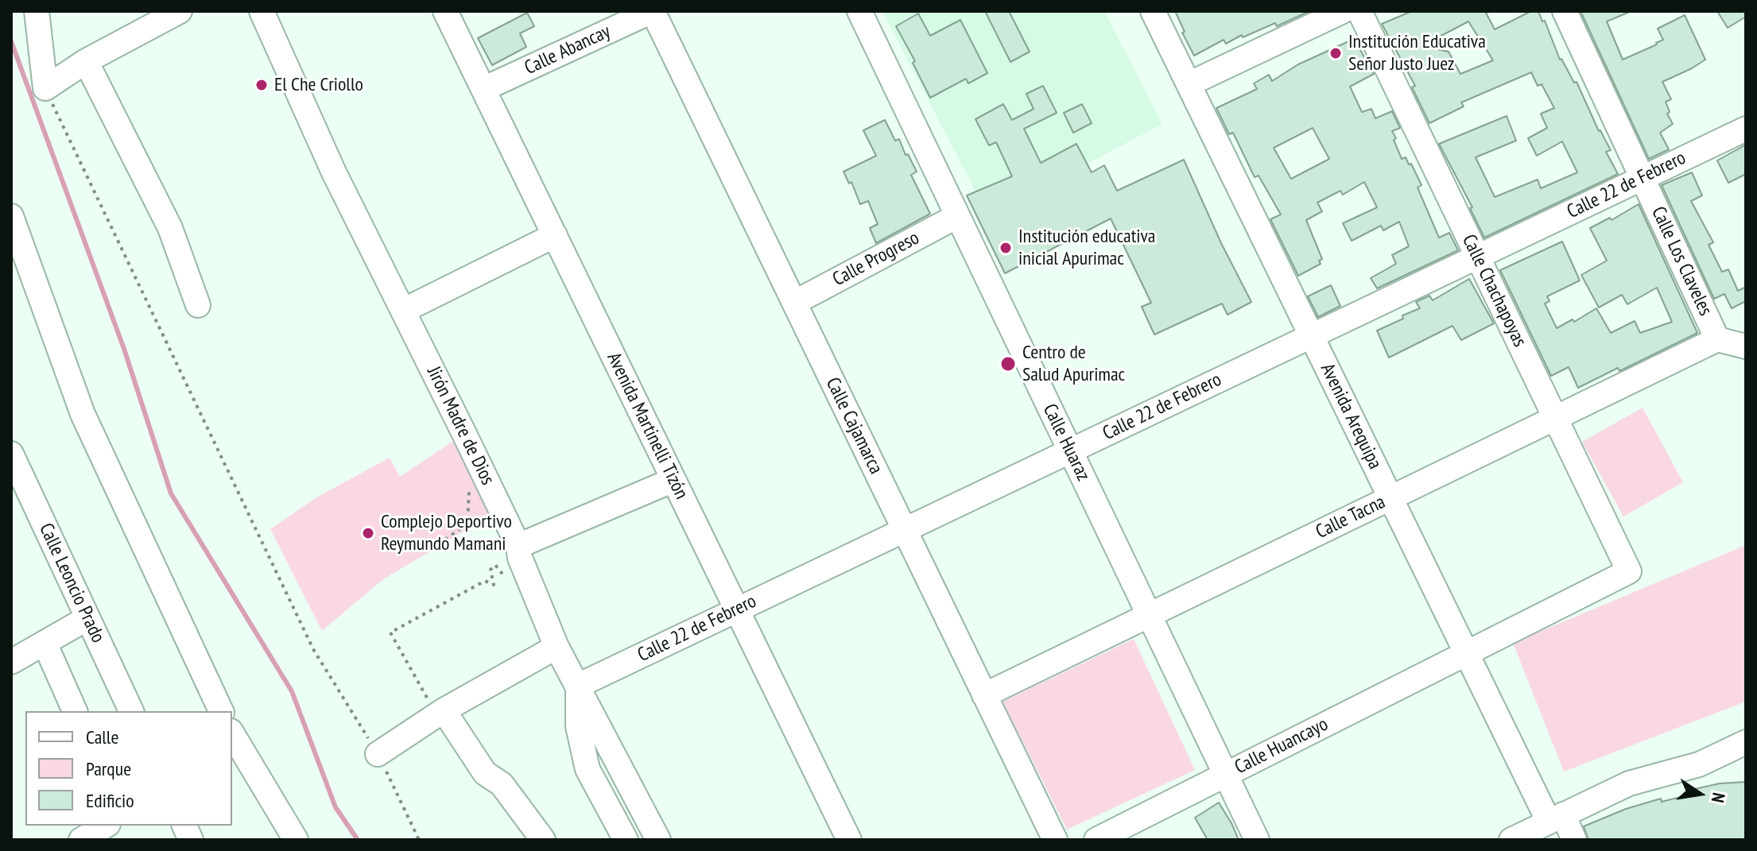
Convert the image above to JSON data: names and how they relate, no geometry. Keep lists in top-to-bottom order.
{
  "streets": {
    "street": [
      "Calle Abancay",
      "Calle 22 de Febrero",
      "Calle Progreso",
      "Calle Los Claveles",
      "Calle Chachapoyas",
      "Avenida Arequipa",
      "Jirón Madre de Dios",
      "Avenida Martinelli Tizón",
      "Calle Cajamarca",
      "Calle Huaraz",
      "Calle Tacna",
      "Calle Leoncio Prado",
      "Calle Huancayo"
    ]
  },
  "crossings": [
    ["Calle Abancay", "Avenida Martinelli Tizón"],
    ["Calle Abancay", "Calle Cajamarca"],
    ["Calle 22 de Febrero", "Calle Los Claveles"],
    ["Calle 22 de Febrero", "Calle Chachapoyas"],
    ["Calle 22 de Febrero", "Avenida Arequipa"],
    ["Calle 22 de Febrero", "Jirón Madre de Dios"],
    ["Calle 22 de Febrero", "Avenida Martinelli Tizón"],
    ["Calle 22 de Febrero", "Calle Cajamarca"],
    ["Calle 22 de Febrero", "Calle Huaraz"],
    ["Calle Progreso", "Calle Cajamarca"],
    ["Calle Progreso", "Calle Huaraz"],
    ["Calle Los Claveles", "Calle Tacna"],
    ["Calle Chachapoyas", "Calle Tacna"],
    ["Calle Chachapoyas", "Calle Huancayo"],
    ["Avenida Arequipa", "Calle Tacna"],
    ["Avenida Arequipa", "Calle Huancayo"],
    ["Calle Cajamarca", "Calle Tacna"],
    ["Calle Huaraz", "Calle Tacna"],
    ["Calle Huaraz", "Calle Huancayo"]
  ],
  "places": [
    "Institución Educativa Señor Justo Juez",
    "El Che Criollo",
    "Institución educativa inicial Apurimac",
    "Centro de Salud Apurimac",
    "Complejo Deportivo Reymundo Mamani"
  ],
  "legend": ["Calle", "Parque", "Edificio"],
  "north": "right"
}
